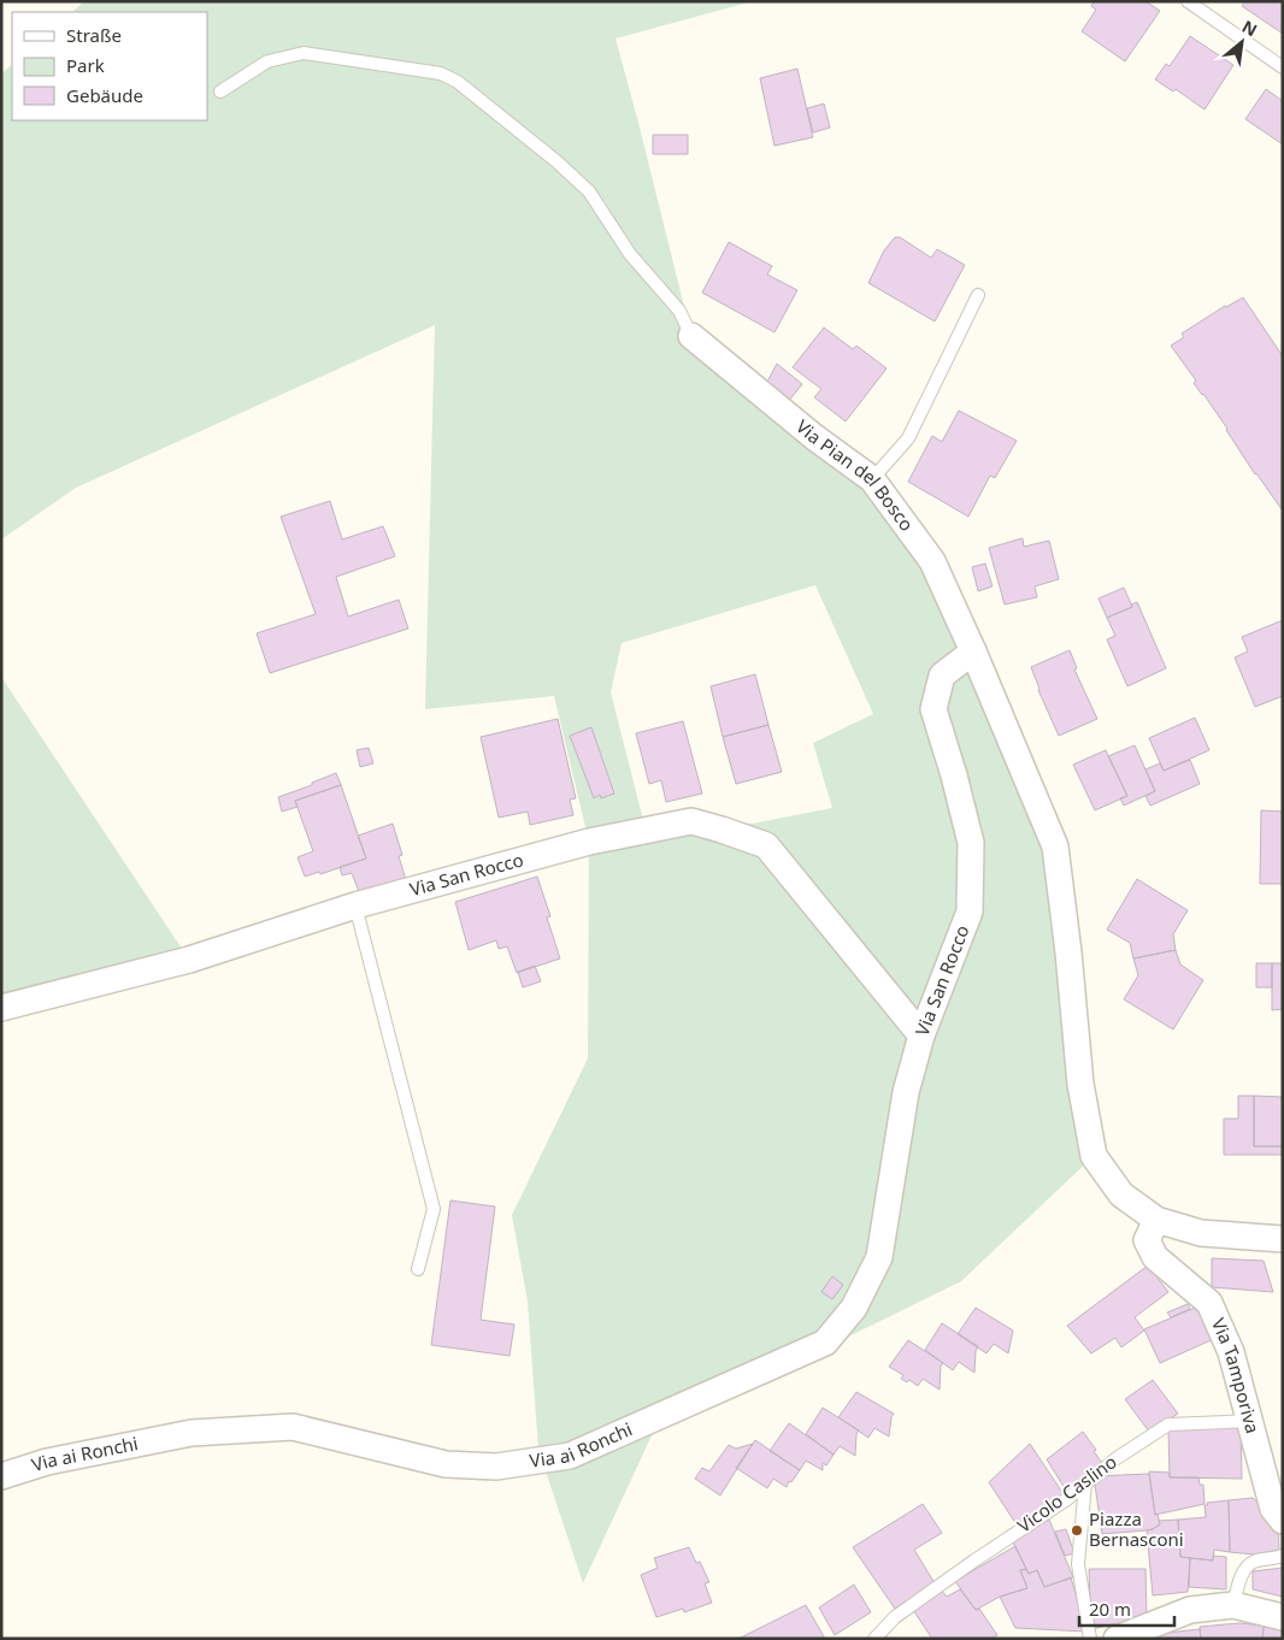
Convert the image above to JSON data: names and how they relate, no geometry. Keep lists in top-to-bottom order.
{
  "streets": {
    "street": [
      "Via Pian del Bosco",
      "Via San Rocco",
      "Via Tamporiva",
      "Via ai Ronchi"
    ],
    "lane": ["Vicolo Caslino"]
  },
  "crossings": [
    ["Via Pian del Bosco", "Via San Rocco"],
    ["Via San Rocco", "Via ai Ronchi"],
    ["Via Tamporiva", "Vicolo Caslino"]
  ],
  "places": ["Piazza Bernasconi"],
  "legend": ["Straße", "Park", "Gebäude"],
  "scale_bar": "20 m",
  "north": "top right"
}
